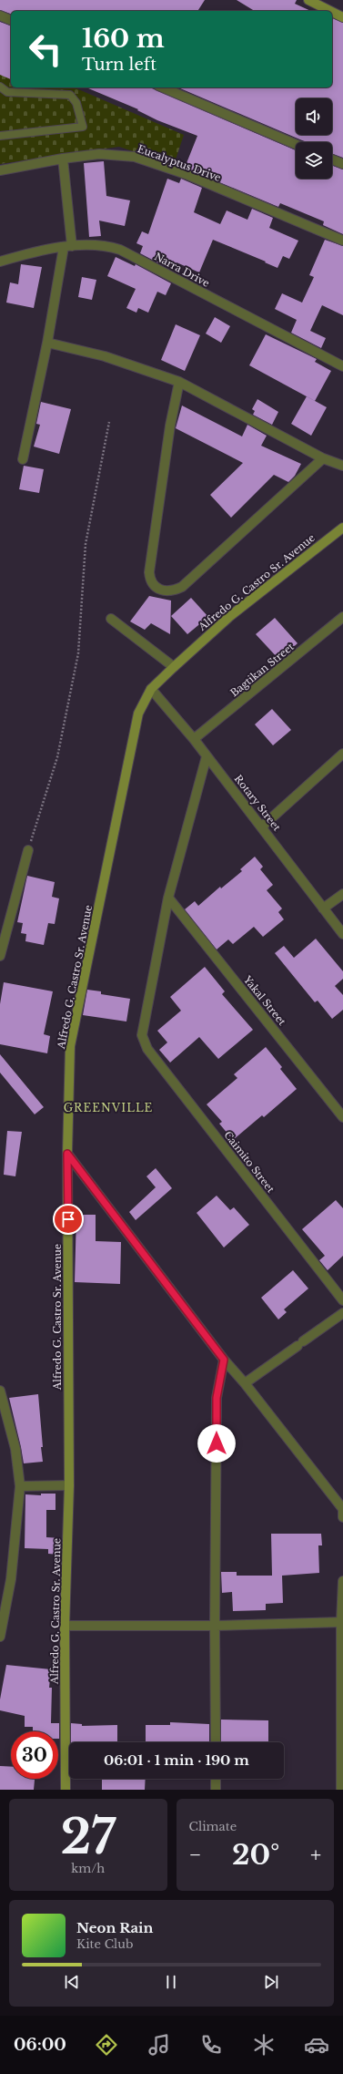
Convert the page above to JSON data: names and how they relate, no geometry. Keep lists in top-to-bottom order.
{
  "streets": {
    "street": [
      "Eucalyptus Drive",
      "Narra Drive",
      "Alfredo G. Castro Sr. Avenue",
      "Bagtikan Street",
      "Rotary Street",
      "Yakal Street",
      "Caimito Street"
    ]
  },
  "crossings": [
    ["Alfredo G. Castro Sr. Avenue", "Rotary Street"],
    ["Bagtikan Street", "Rotary Street"],
    ["Yakal Street", "Caimito Street"]
  ],
  "districts": ["GREENVILLE"],
  "page": {
    "turn": ["160 m", "Turn left"],
    "limit": "30",
    "trip": "06:01 · 1 min · 190 m",
    "tile": [
      ["27", "km/h"],
      "Climate"
    ],
    "heat": ["−", "20°", "+"],
    "song": ["Neon Rain", "Kite Club"],
    "tabs": "06:00"
  }
}
